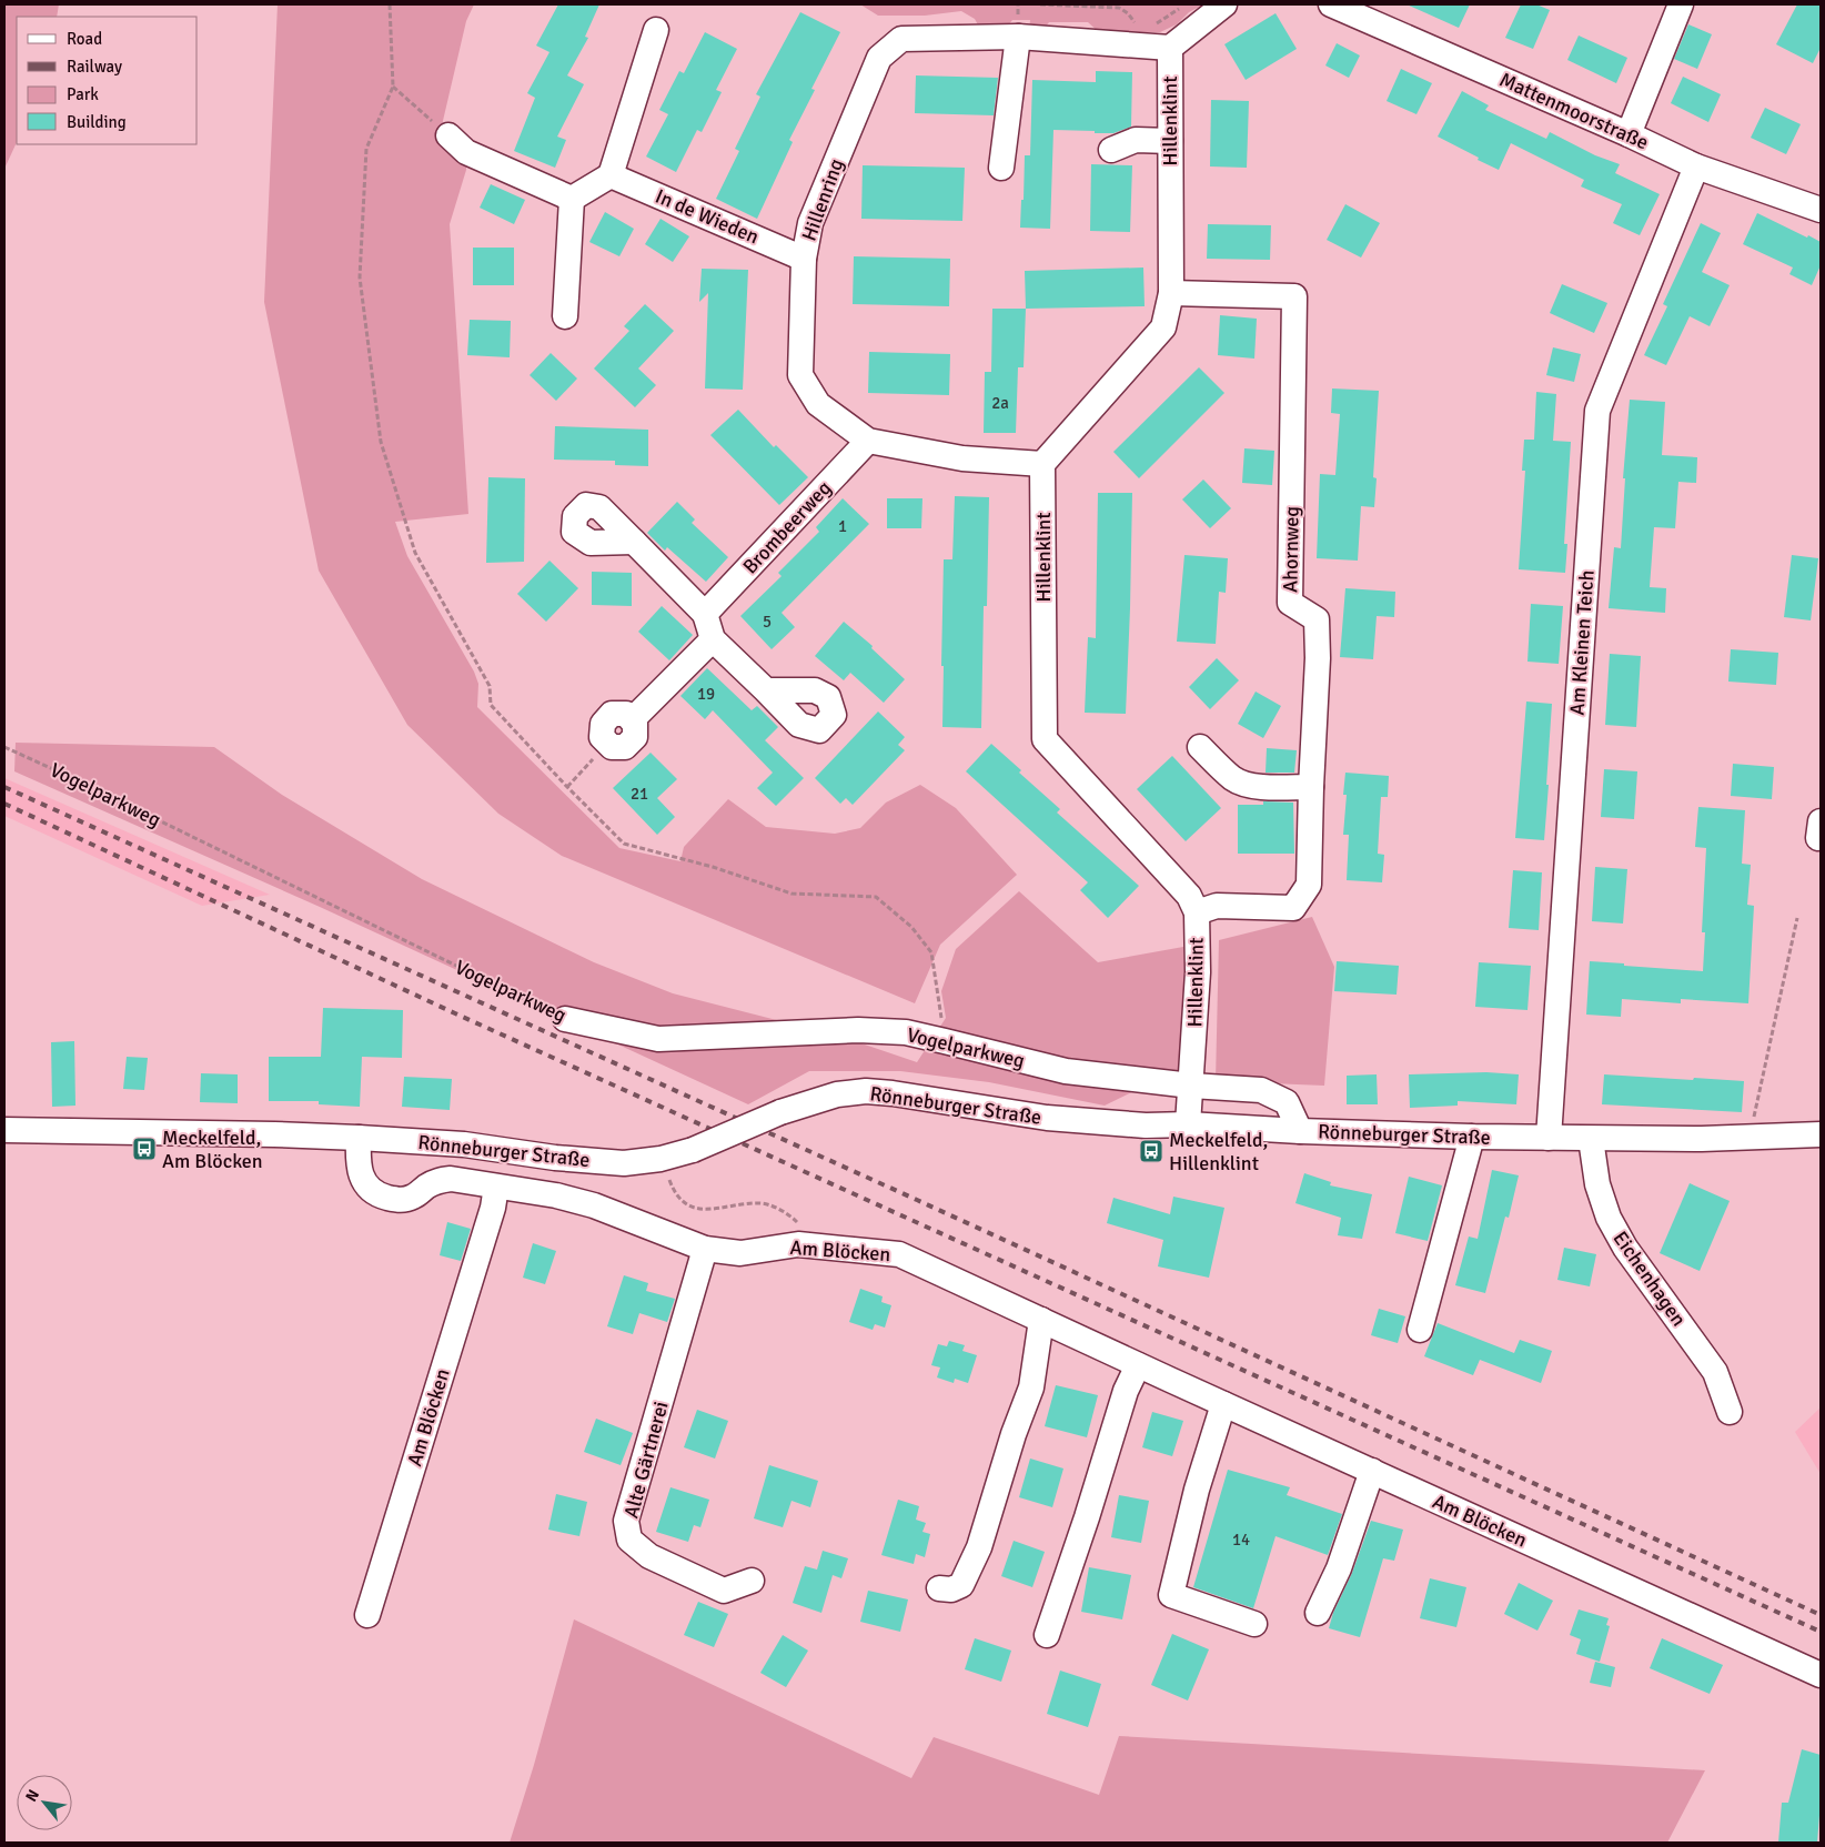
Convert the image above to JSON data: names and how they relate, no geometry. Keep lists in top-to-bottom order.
{
  "streets": {
    "street": [
      "Mattenmoorstraße",
      "Hillenklint",
      "Hillenring",
      "In de Wieden",
      "Brombeerweg",
      "Ahornweg",
      "Am Kleinen Teich",
      "Vogelparkweg",
      "Rönneburger Straße",
      "Am Blöcken",
      "Eichenhagen",
      "Alte Gärtnerei"
    ]
  },
  "crossings": [
    ["Mattenmoorstraße", "Am Kleinen Teich"],
    ["Hillenklint", "Hillenring"],
    ["Hillenklint", "Ahornweg"],
    ["Hillenklint", "Vogelparkweg"],
    ["Hillenklint", "Rönneburger Straße"],
    ["Hillenring", "In de Wieden"],
    ["Hillenring", "Brombeerweg"],
    ["Am Kleinen Teich", "Rönneburger Straße"],
    ["Vogelparkweg", "Rönneburger Straße"],
    ["Rönneburger Straße", "Am Blöcken"],
    ["Rönneburger Straße", "Eichenhagen"],
    ["Am Blöcken", "Alte Gärtnerei"]
  ],
  "places": {
    "bus stop": ["Meckelfeld, Am Blöcken", "Meckelfeld, Hillenklint"]
  },
  "house_numbers": [
    "2a",
    "1",
    "5",
    "19",
    "21",
    "14"
  ],
  "legend": [
    "Road",
    "Railway",
    "Park",
    "Building"
  ],
  "north": "top left"
}
